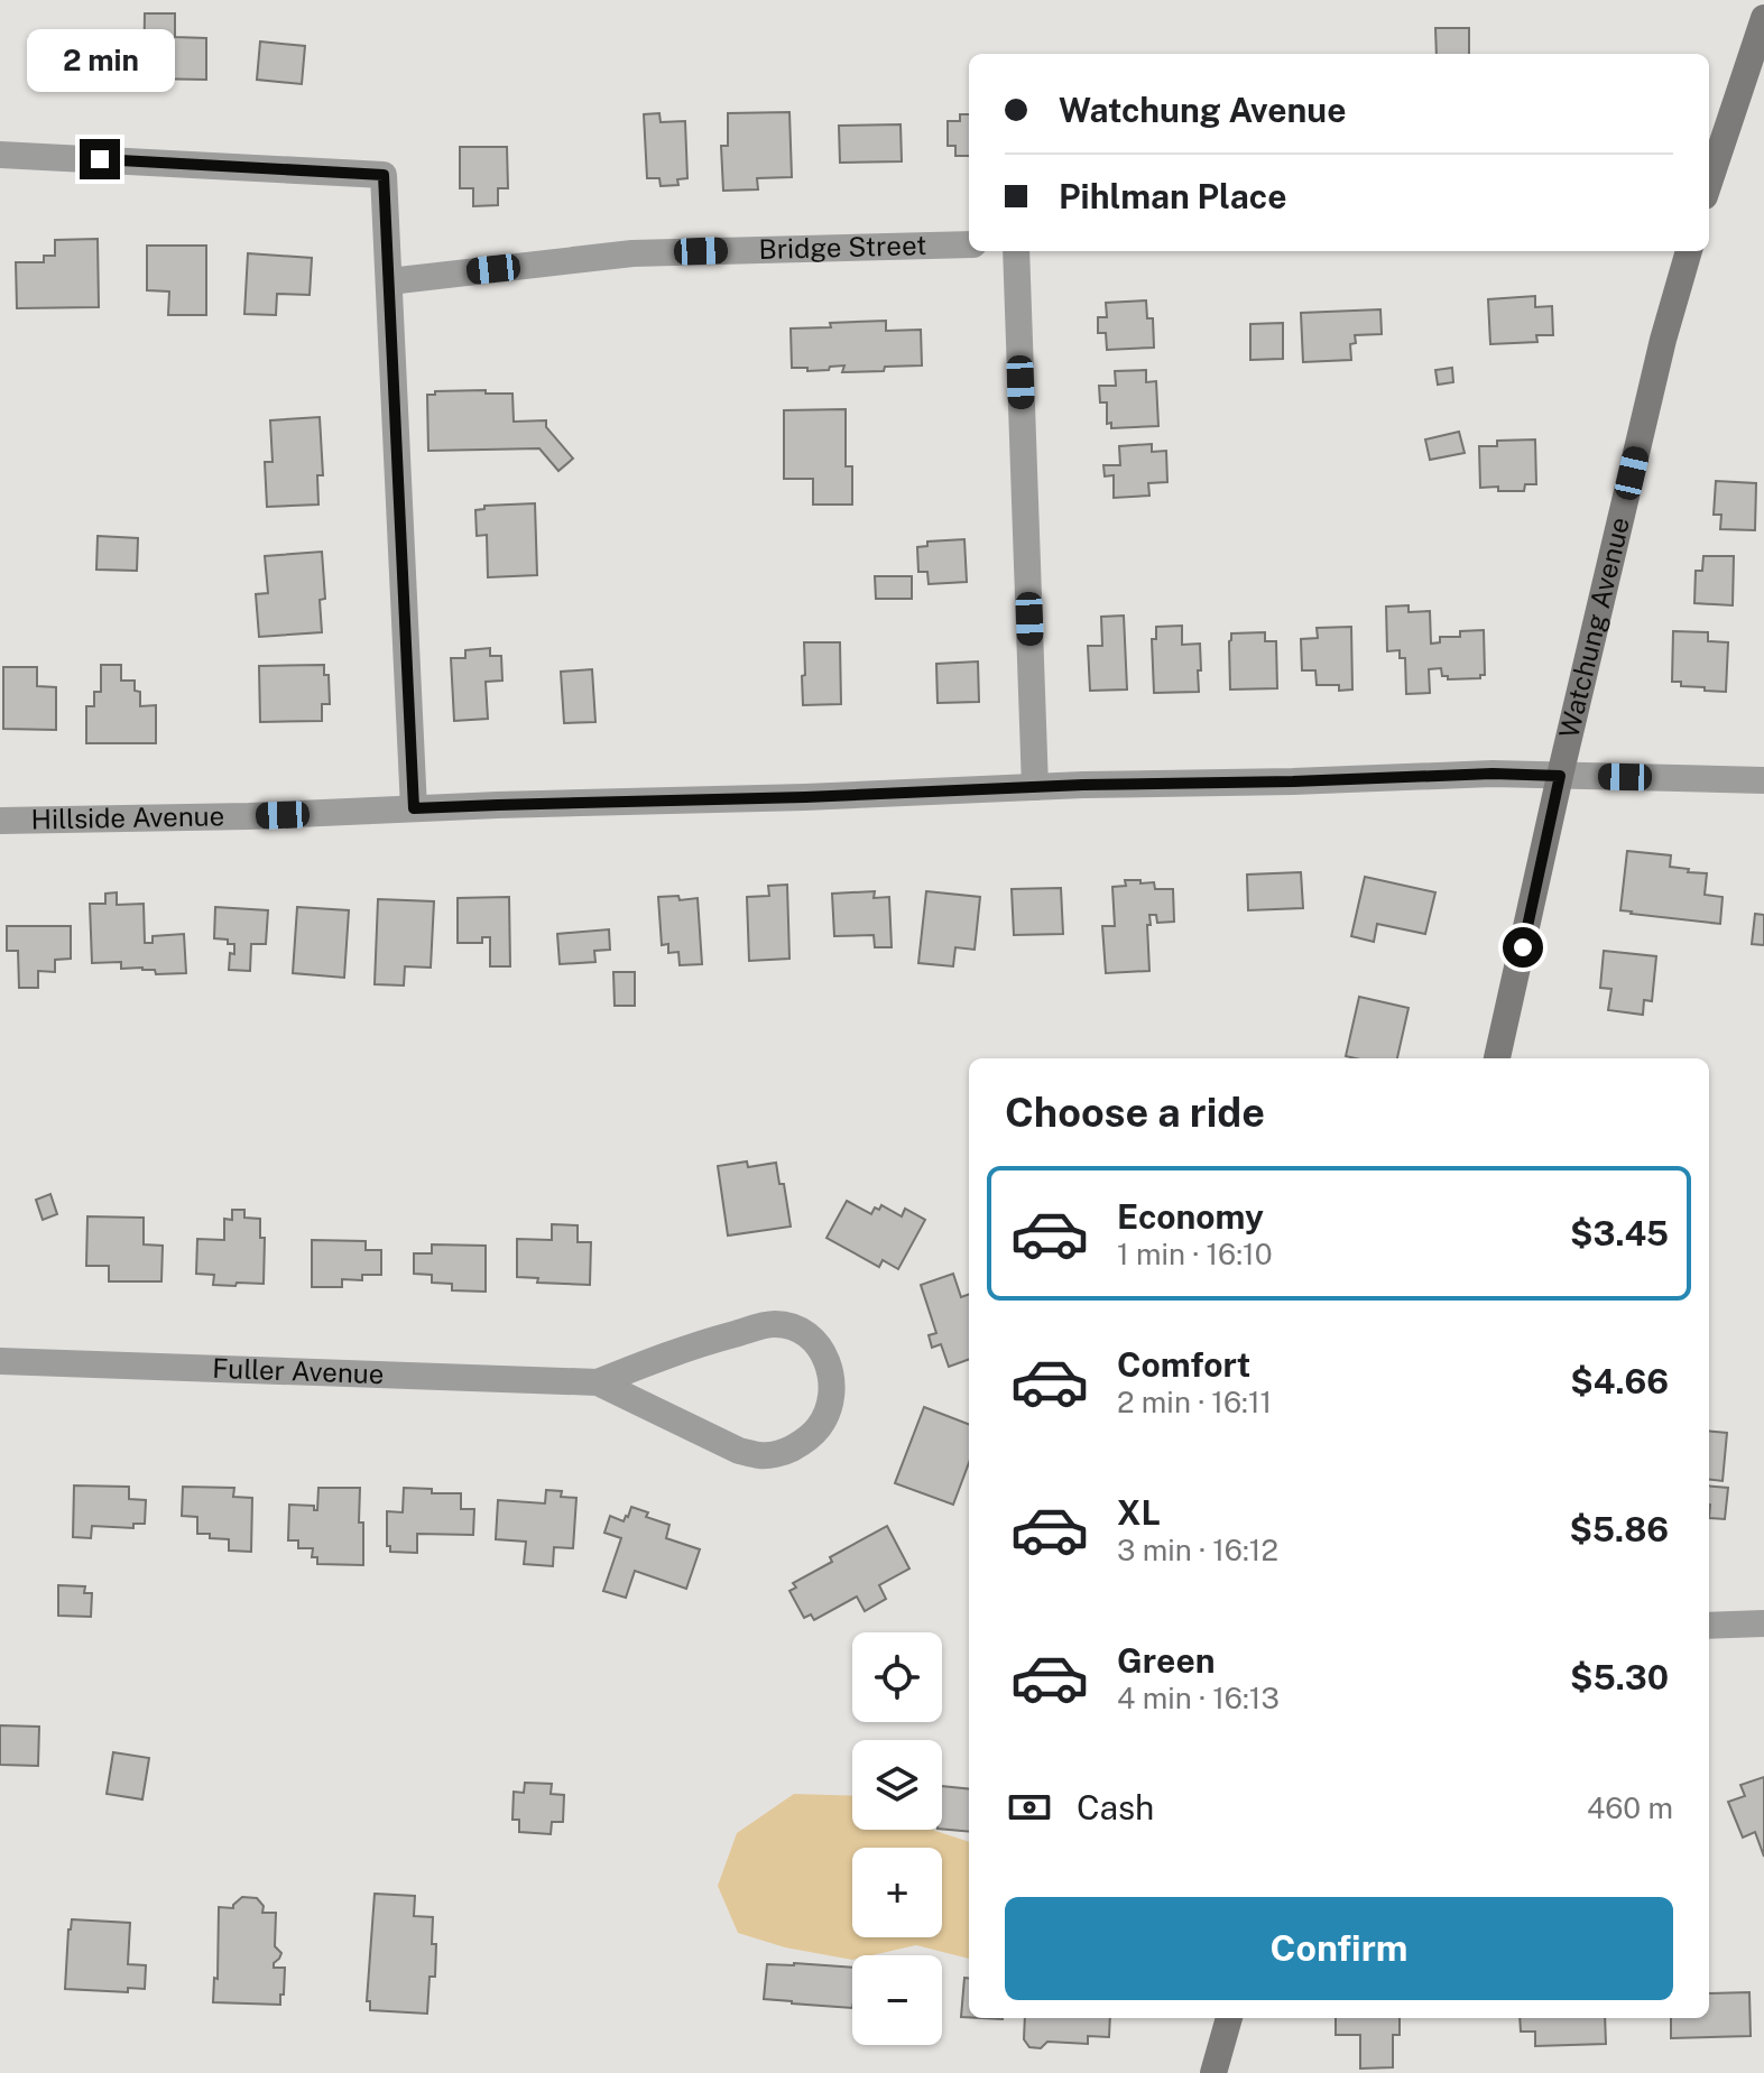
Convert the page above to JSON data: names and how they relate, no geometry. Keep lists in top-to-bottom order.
{
  "streets": {
    "main road": ["Watchung Avenue"],
    "street": ["Bridge Street", "Hillside Avenue", "Fuller Avenue"]
  },
  "crossings": [
    ["Watchung Avenue", "Hillside Avenue"]
  ],
  "page": {
    "bubble": "2 min",
    "banner": ["Watchung Avenue", "Pihlman Place"],
    "heading": "Choose a ride",
    "list": [
      {
        "name": "Economy",
        "note": "1 min · 16:10",
        "value": "$3.45"
      },
      {
        "name": "Comfort",
        "note": "2 min · 16:11",
        "value": "$4.66"
      },
      {
        "name": "XL",
        "note": "3 min · 16:12",
        "value": "$5.86"
      },
      {
        "name": "Green",
        "note": "4 min · 16:13",
        "value": "$5.30"
      }
    ],
    "map_buttons": ["+", "−"],
    "pay": ["Cash", "460 m"],
    "buttons": "Confirm"
  }
}
